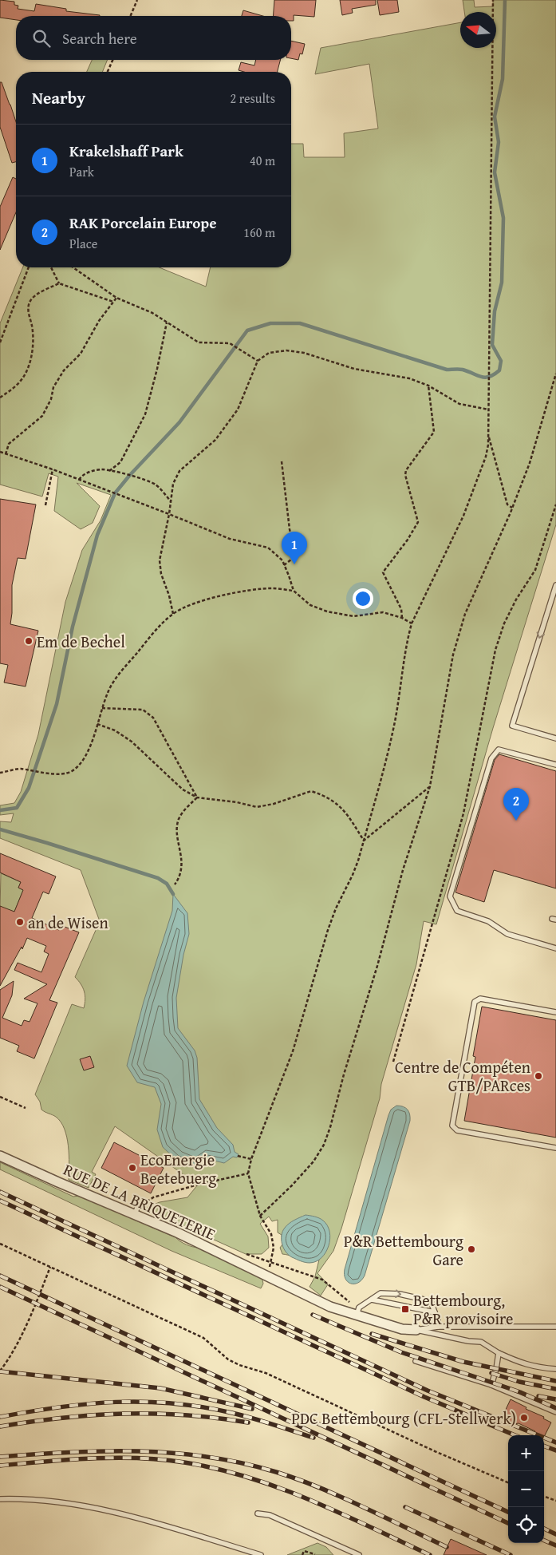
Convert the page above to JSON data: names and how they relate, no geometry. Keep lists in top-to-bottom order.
{
  "streets": {
    "street": ["RUE DE LA BRIQUETERIE"]
  },
  "places": {
    "other": [
      "Em de Bechel",
      "an de Wisen",
      "Centre de Compéten GTB/PARces",
      "EcoEnergie Beetebuerg",
      "P&R Bettembourg Gare",
      "PDC Bettembourg (CFL-Stellwerk)"
    ],
    "transit": ["Bettembourg, P&R provisoire"]
  },
  "north": "left",
  "page": {
    "search": "Search here",
    "heading": ["Nearby", "2 results"],
    "list": [
      {
        "mark": "1",
        "name": "Krakelshaff Park",
        "note": "Park",
        "value": "40 m"
      },
      {
        "mark": "2",
        "name": "RAK Porcelain Europe",
        "note": "Place",
        "value": "160 m"
      }
    ],
    "pins": ["1", "2"],
    "map_buttons": ["+", "−"]
  }
}
